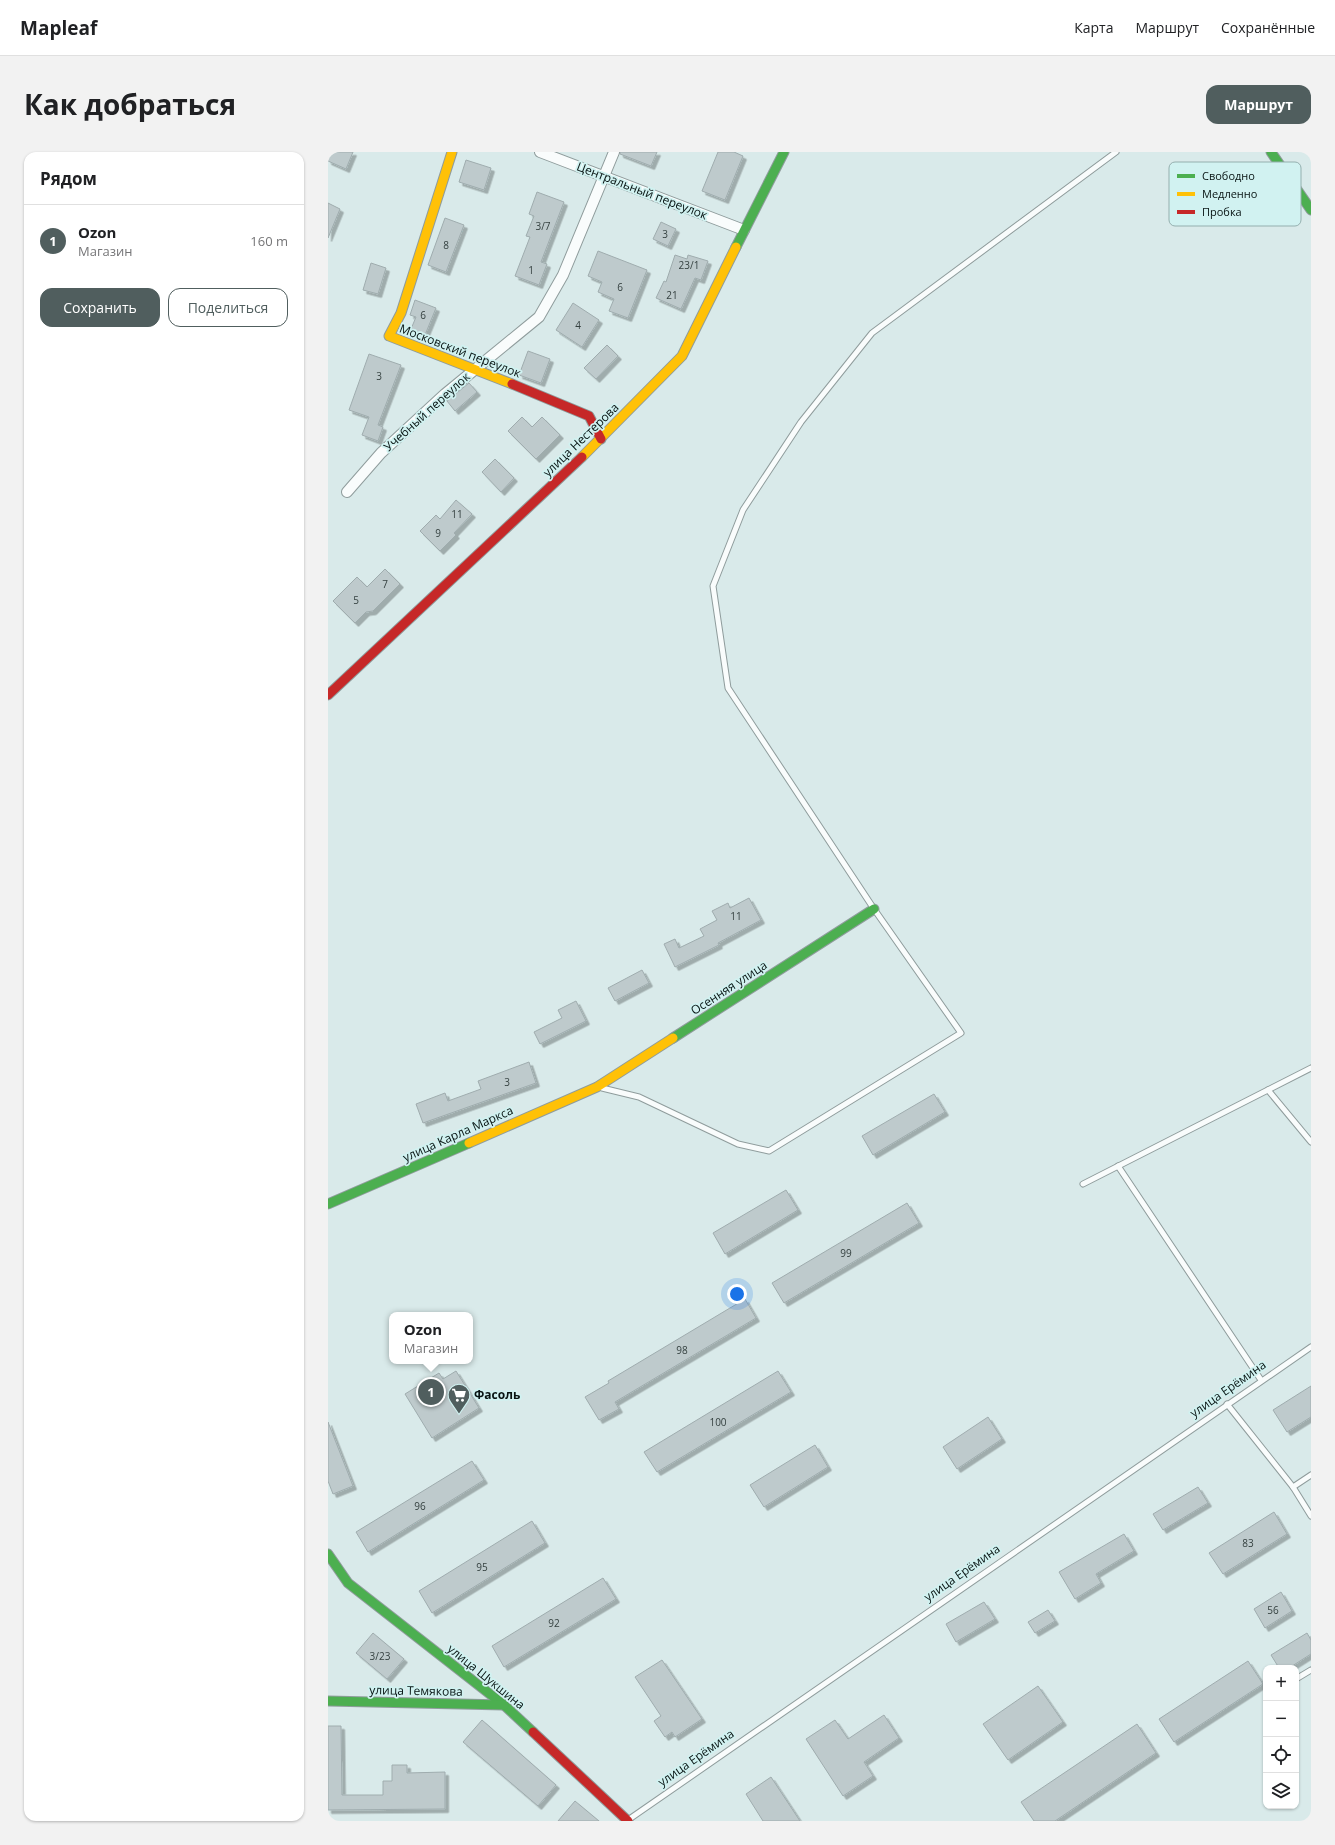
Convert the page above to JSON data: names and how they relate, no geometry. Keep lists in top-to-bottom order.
{
  "streets": {
    "street": [
      "Центральный переулок",
      "Московский переулок",
      "Учебный переулок",
      "улица Нестерова",
      "Осенняя улица",
      "улица Карла Маркса",
      "улица Шукшина",
      "улица Темякова"
    ],
    "lane": ["улица Ерёмина"]
  },
  "crossings": [
    ["Центральный переулок", "Учебный переулок"],
    ["Центральный переулок", "улица Нестерова"],
    ["Московский переулок", "Учебный переулок"],
    ["Московский переулок", "улица Нестерова"],
    ["Осенняя улица", "улица Карла Маркса"],
    ["улица Ерёмина", "улица Шукшина"],
    ["улица Шукшина", "улица Темякова"]
  ],
  "places": {
    "supermarket": ["Фасоль"]
  },
  "house_numbers": [
    "3/7",
    "3",
    "8",
    "23/1",
    "1",
    "6",
    "21",
    "6",
    "4",
    "3",
    "11",
    "9",
    "7",
    "5",
    "11",
    "3",
    "99",
    "98",
    "100",
    "96",
    "83",
    "95",
    "56",
    "92",
    "3/23"
  ],
  "legend": ["Свободно", "Медленно", "Пробка"],
  "page": {
    "header": "Mapleaf",
    "nav": ["Карта", "Маршрут", "Сохранённые"],
    "title": "Как добраться",
    "buttons": [
      "Маршрут",
      ["Сохранить", "Поделиться"]
    ],
    "heading": "Рядом",
    "list": [
      {
        "mark": "1",
        "name": "Ozon",
        "note": "Магазин",
        "value": "160 m"
      }
    ],
    "popup": ["Ozon", "Магазин"],
    "pins": "1",
    "map_buttons": ["+", "−"]
  }
}
